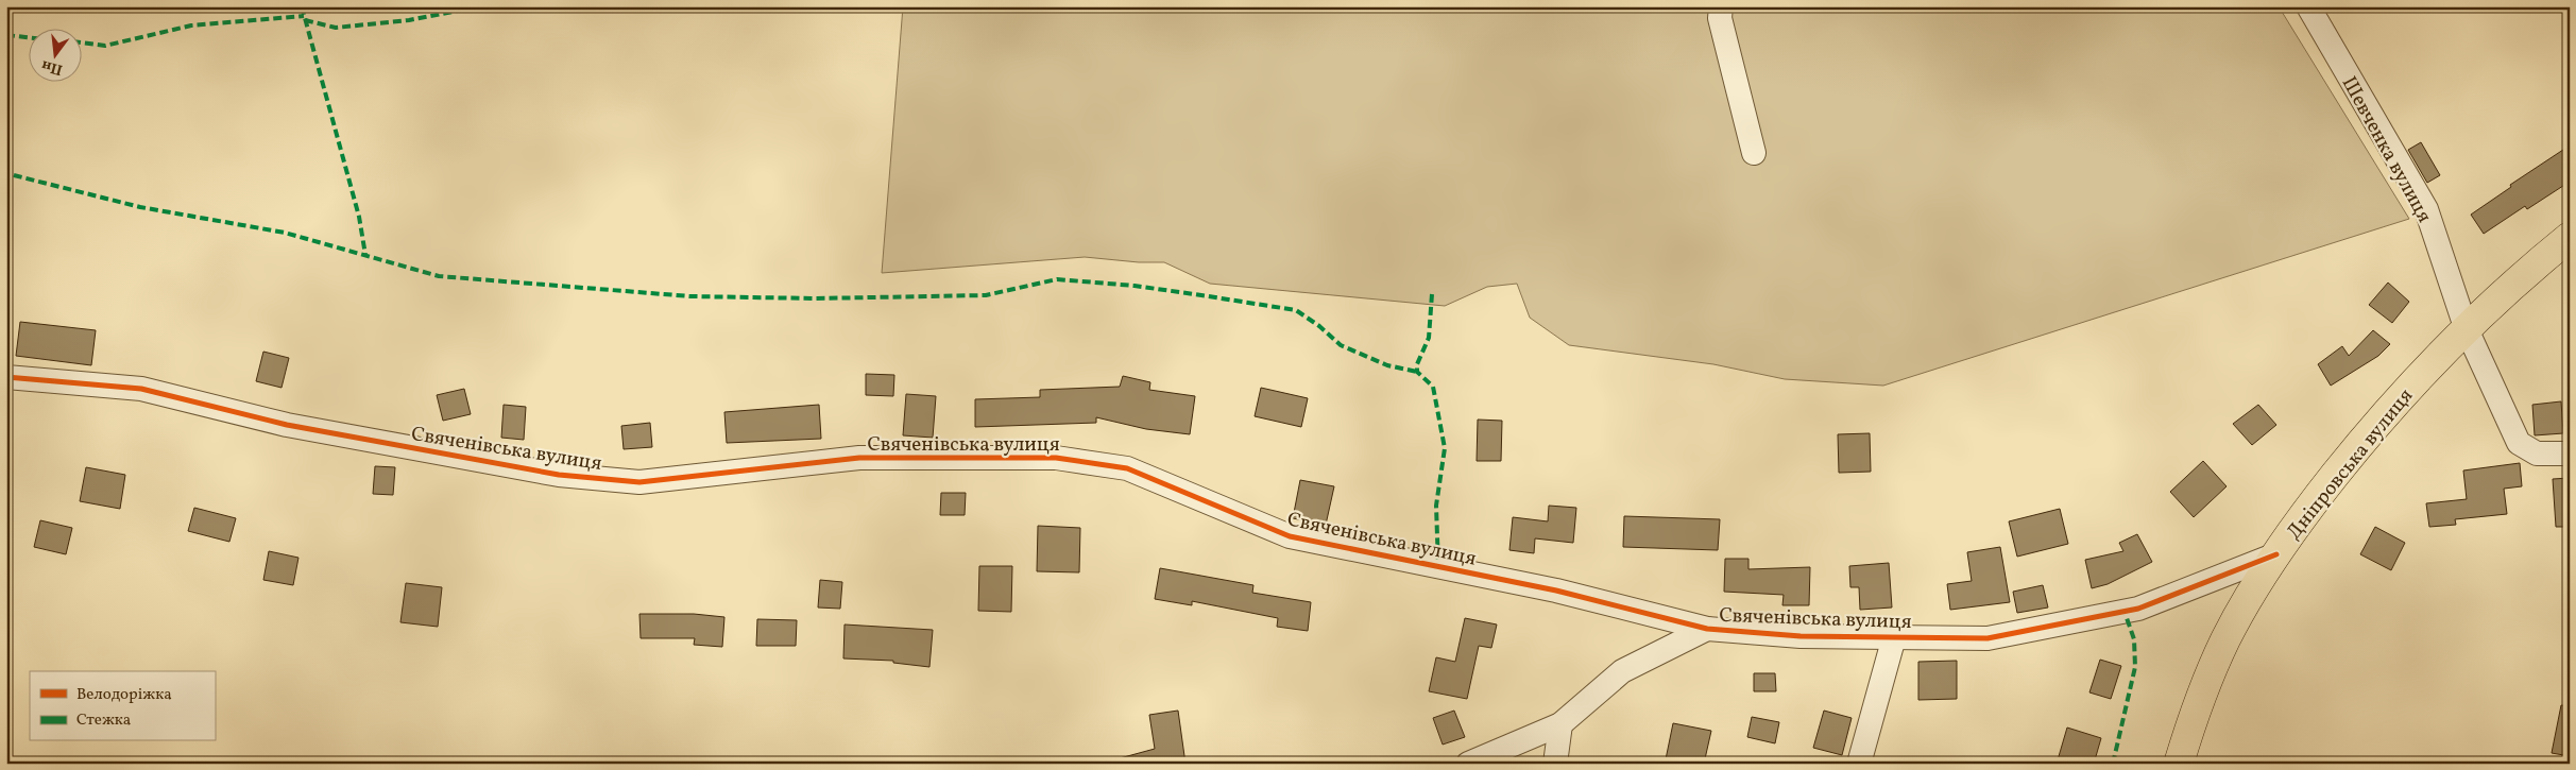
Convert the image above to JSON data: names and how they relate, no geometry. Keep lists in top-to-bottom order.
{
  "streets": {
    "highway": ["Дніпровська вулиця"],
    "street": ["Шевченка вулиця", "Свяченівська вулиця"]
  },
  "crossings": [
    ["Шевченка вулиця", "Дніпровська вулиця"],
    ["Свяченівська вулиця", "Дніпровська вулиця"]
  ],
  "legend": ["Велодоріжка", "Стежка"],
  "north": "bottom"
}
